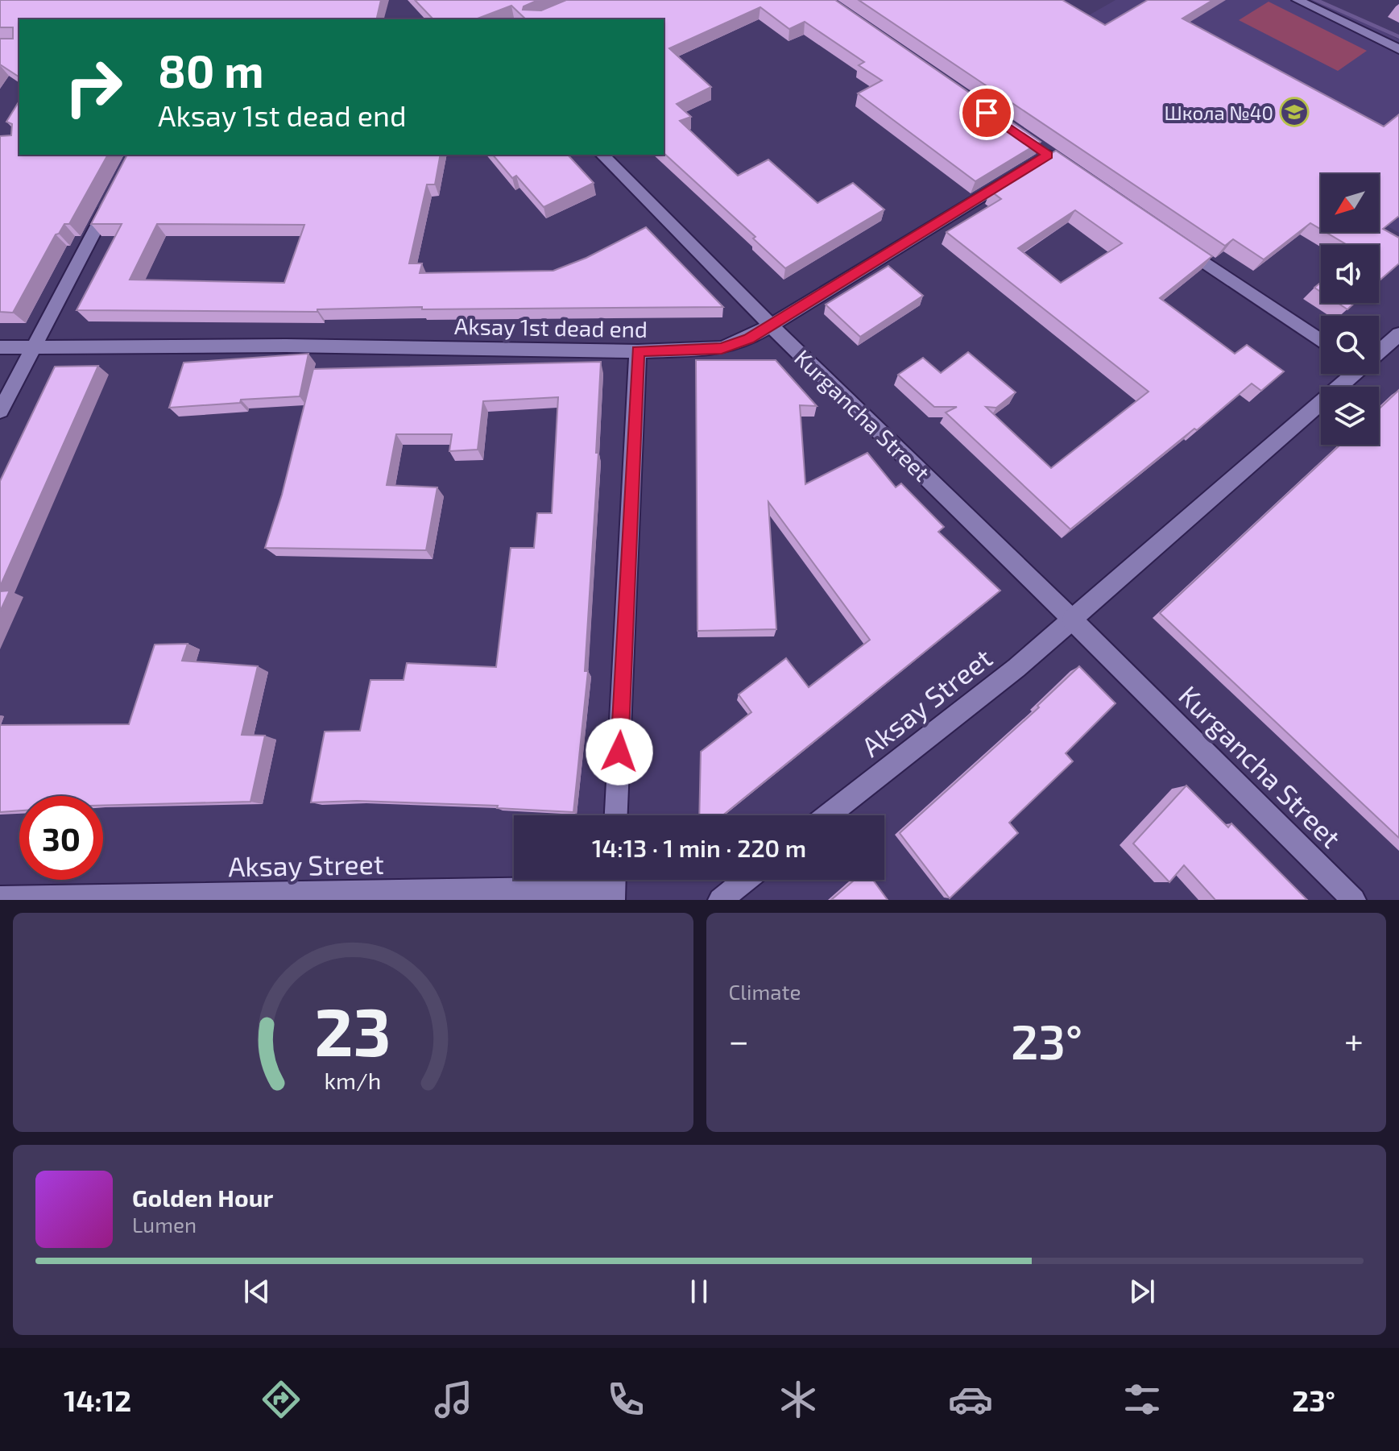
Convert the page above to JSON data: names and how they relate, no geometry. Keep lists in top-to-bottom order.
{
  "streets": {
    "street": ["Aksay 1st dead end", "Kurgancha Street", "Aksay Street"]
  },
  "crossings": [
    ["Aksay 1st dead end", "Kurgancha Street"],
    ["Kurgancha Street", "Aksay Street"]
  ],
  "places": {
    "school or university": ["Школа №40"]
  },
  "north": "bottom left",
  "page": {
    "turn": ["80 m", "Aksay 1st dead end"],
    "limit": "30",
    "trip": "14:13 · 1 min · 220 m",
    "tile": "Climate",
    "heat": ["−", "23°", "+"],
    "song": ["Golden Hour", "Lumen"],
    "tabs": ["14:12", "23°"],
    "gauge": ["23", "km/h"]
  }
}
